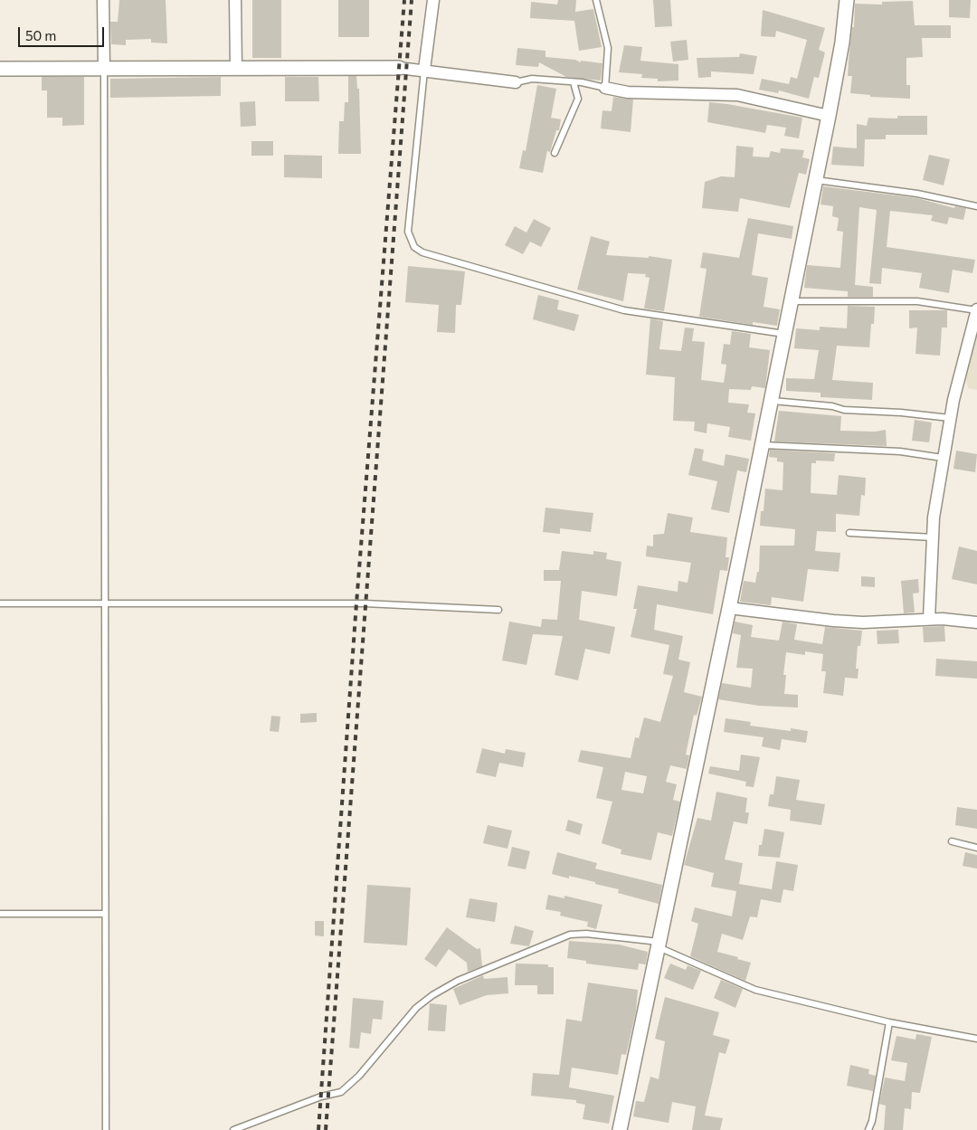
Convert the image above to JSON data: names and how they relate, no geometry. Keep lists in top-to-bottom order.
{
  "scale_bar": "50 m"
}
